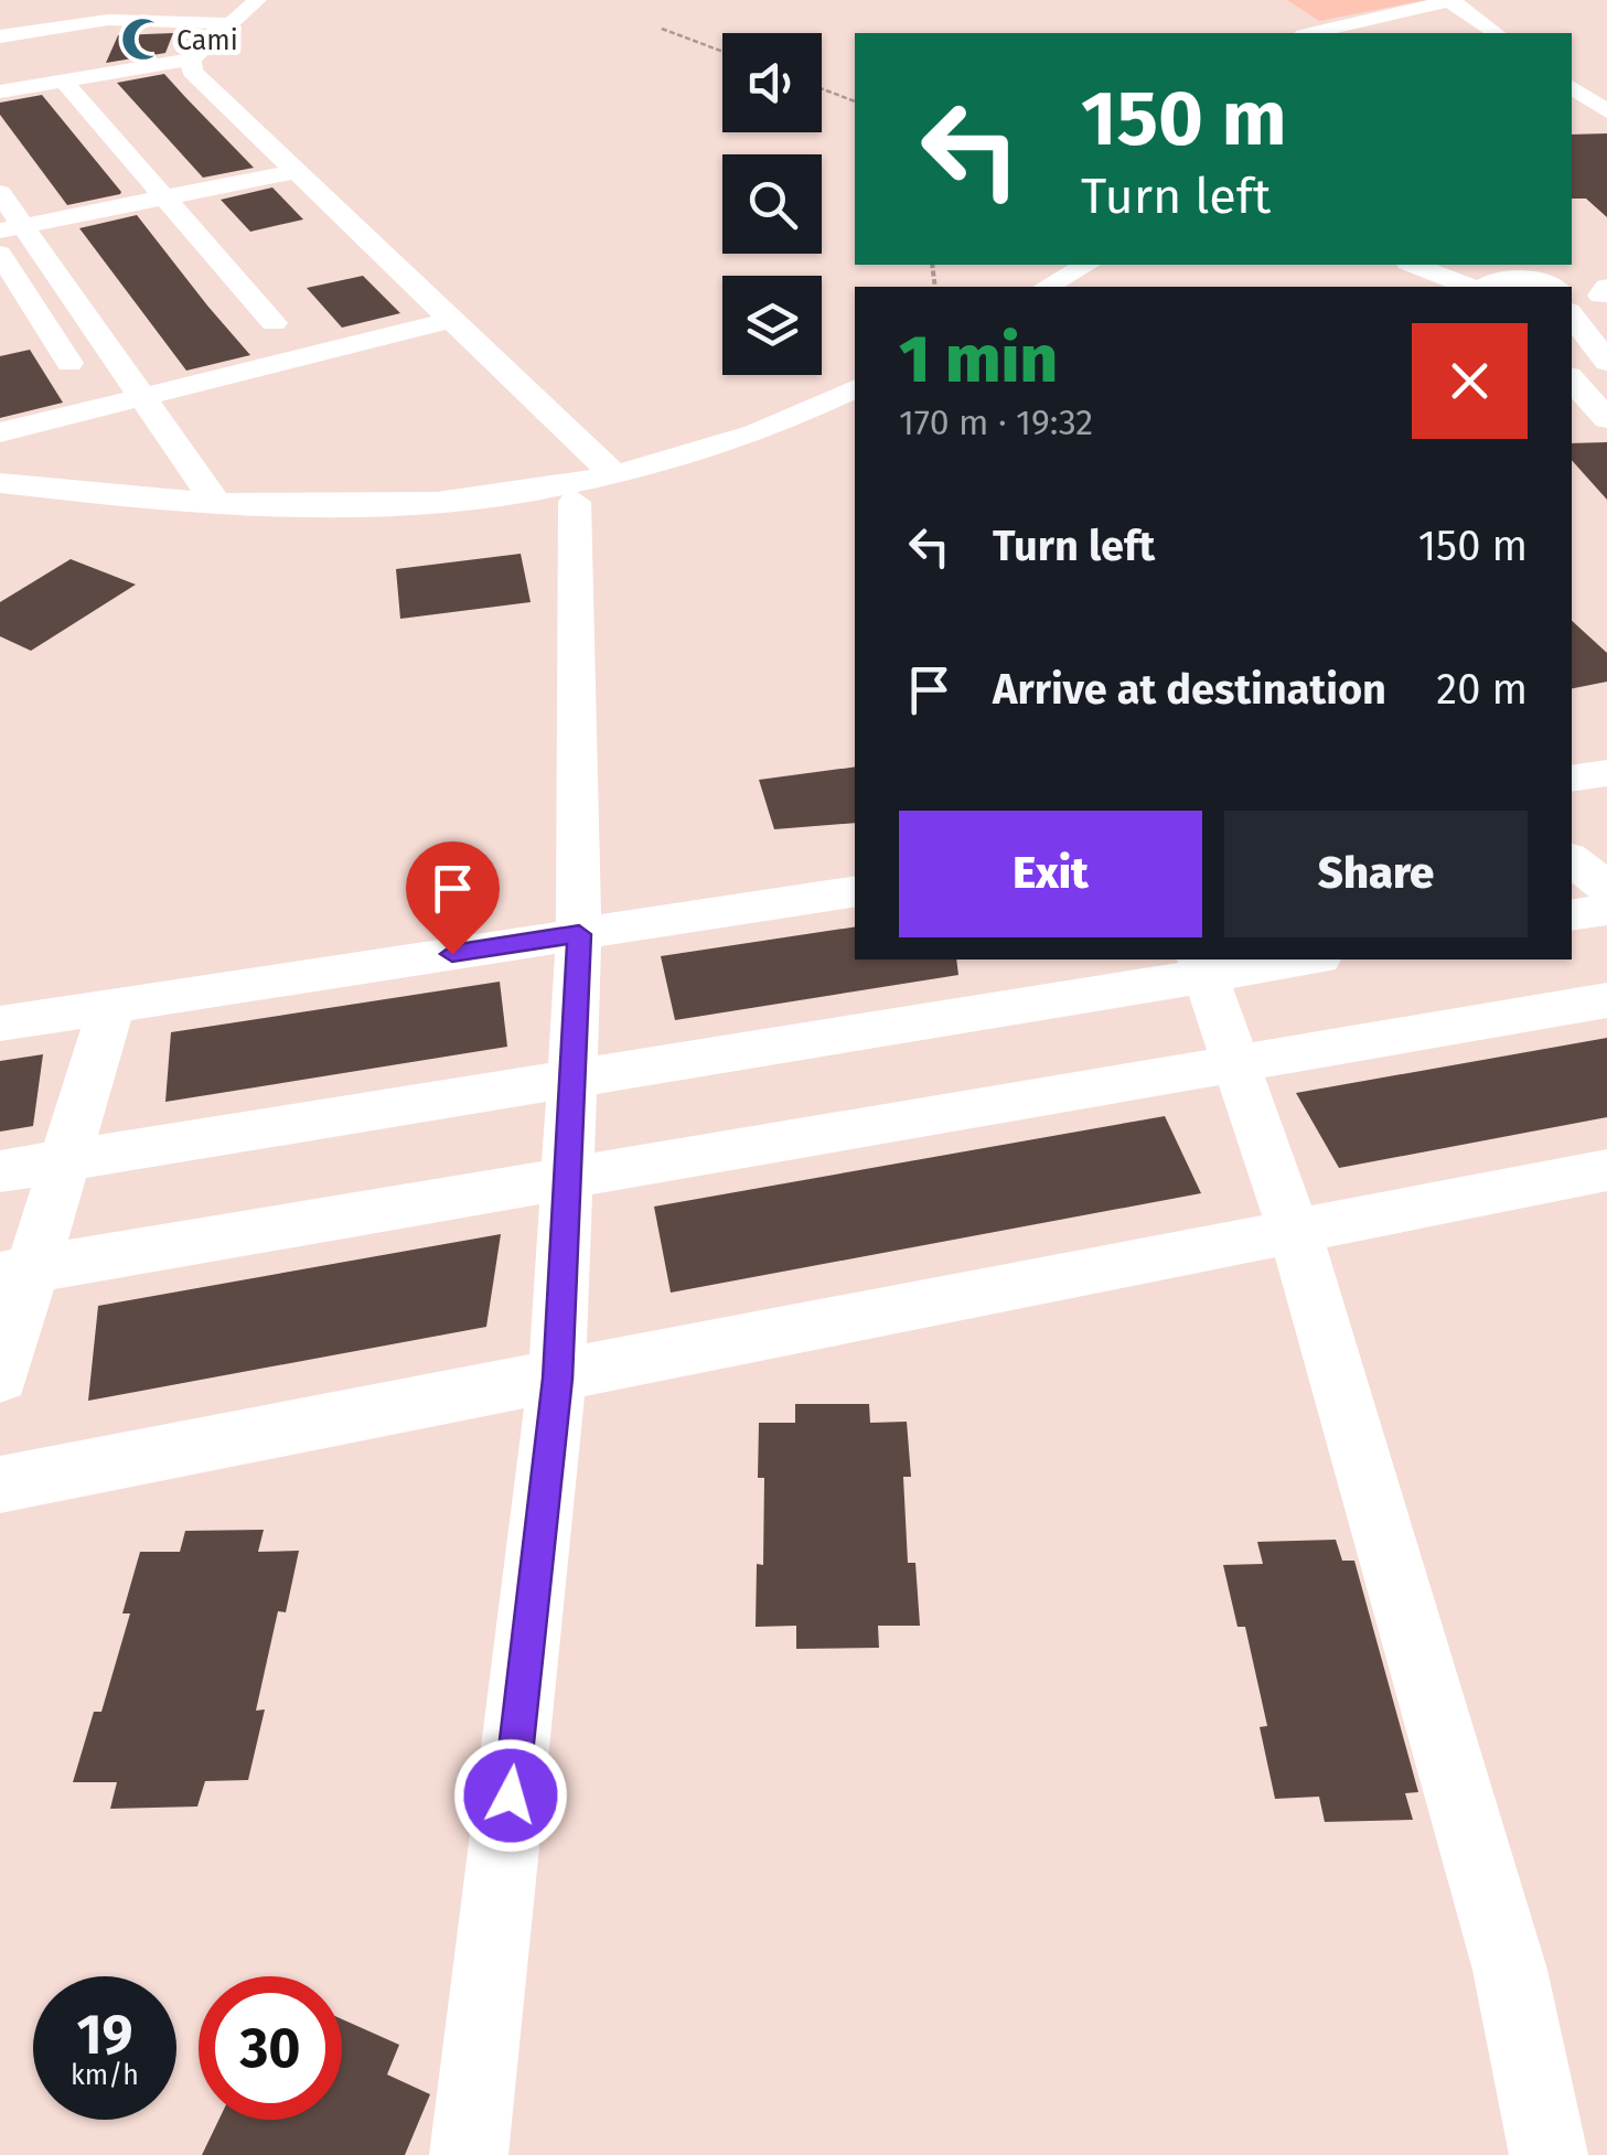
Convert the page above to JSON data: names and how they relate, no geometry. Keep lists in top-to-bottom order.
{
  "places": {
    "mosque": ["Cami"]
  },
  "page": {
    "turn": ["150 m", "Turn left"],
    "heading": ["1 min", "170 m · 19:32"],
    "list": [
      {
        "name": "Turn left",
        "value": "150 m"
      },
      {
        "name": "Arrive at destination",
        "value": "20 m"
      }
    ],
    "buttons": ["Exit", "Share"],
    "speed": "19 km/h",
    "limit": "30"
  }
}
